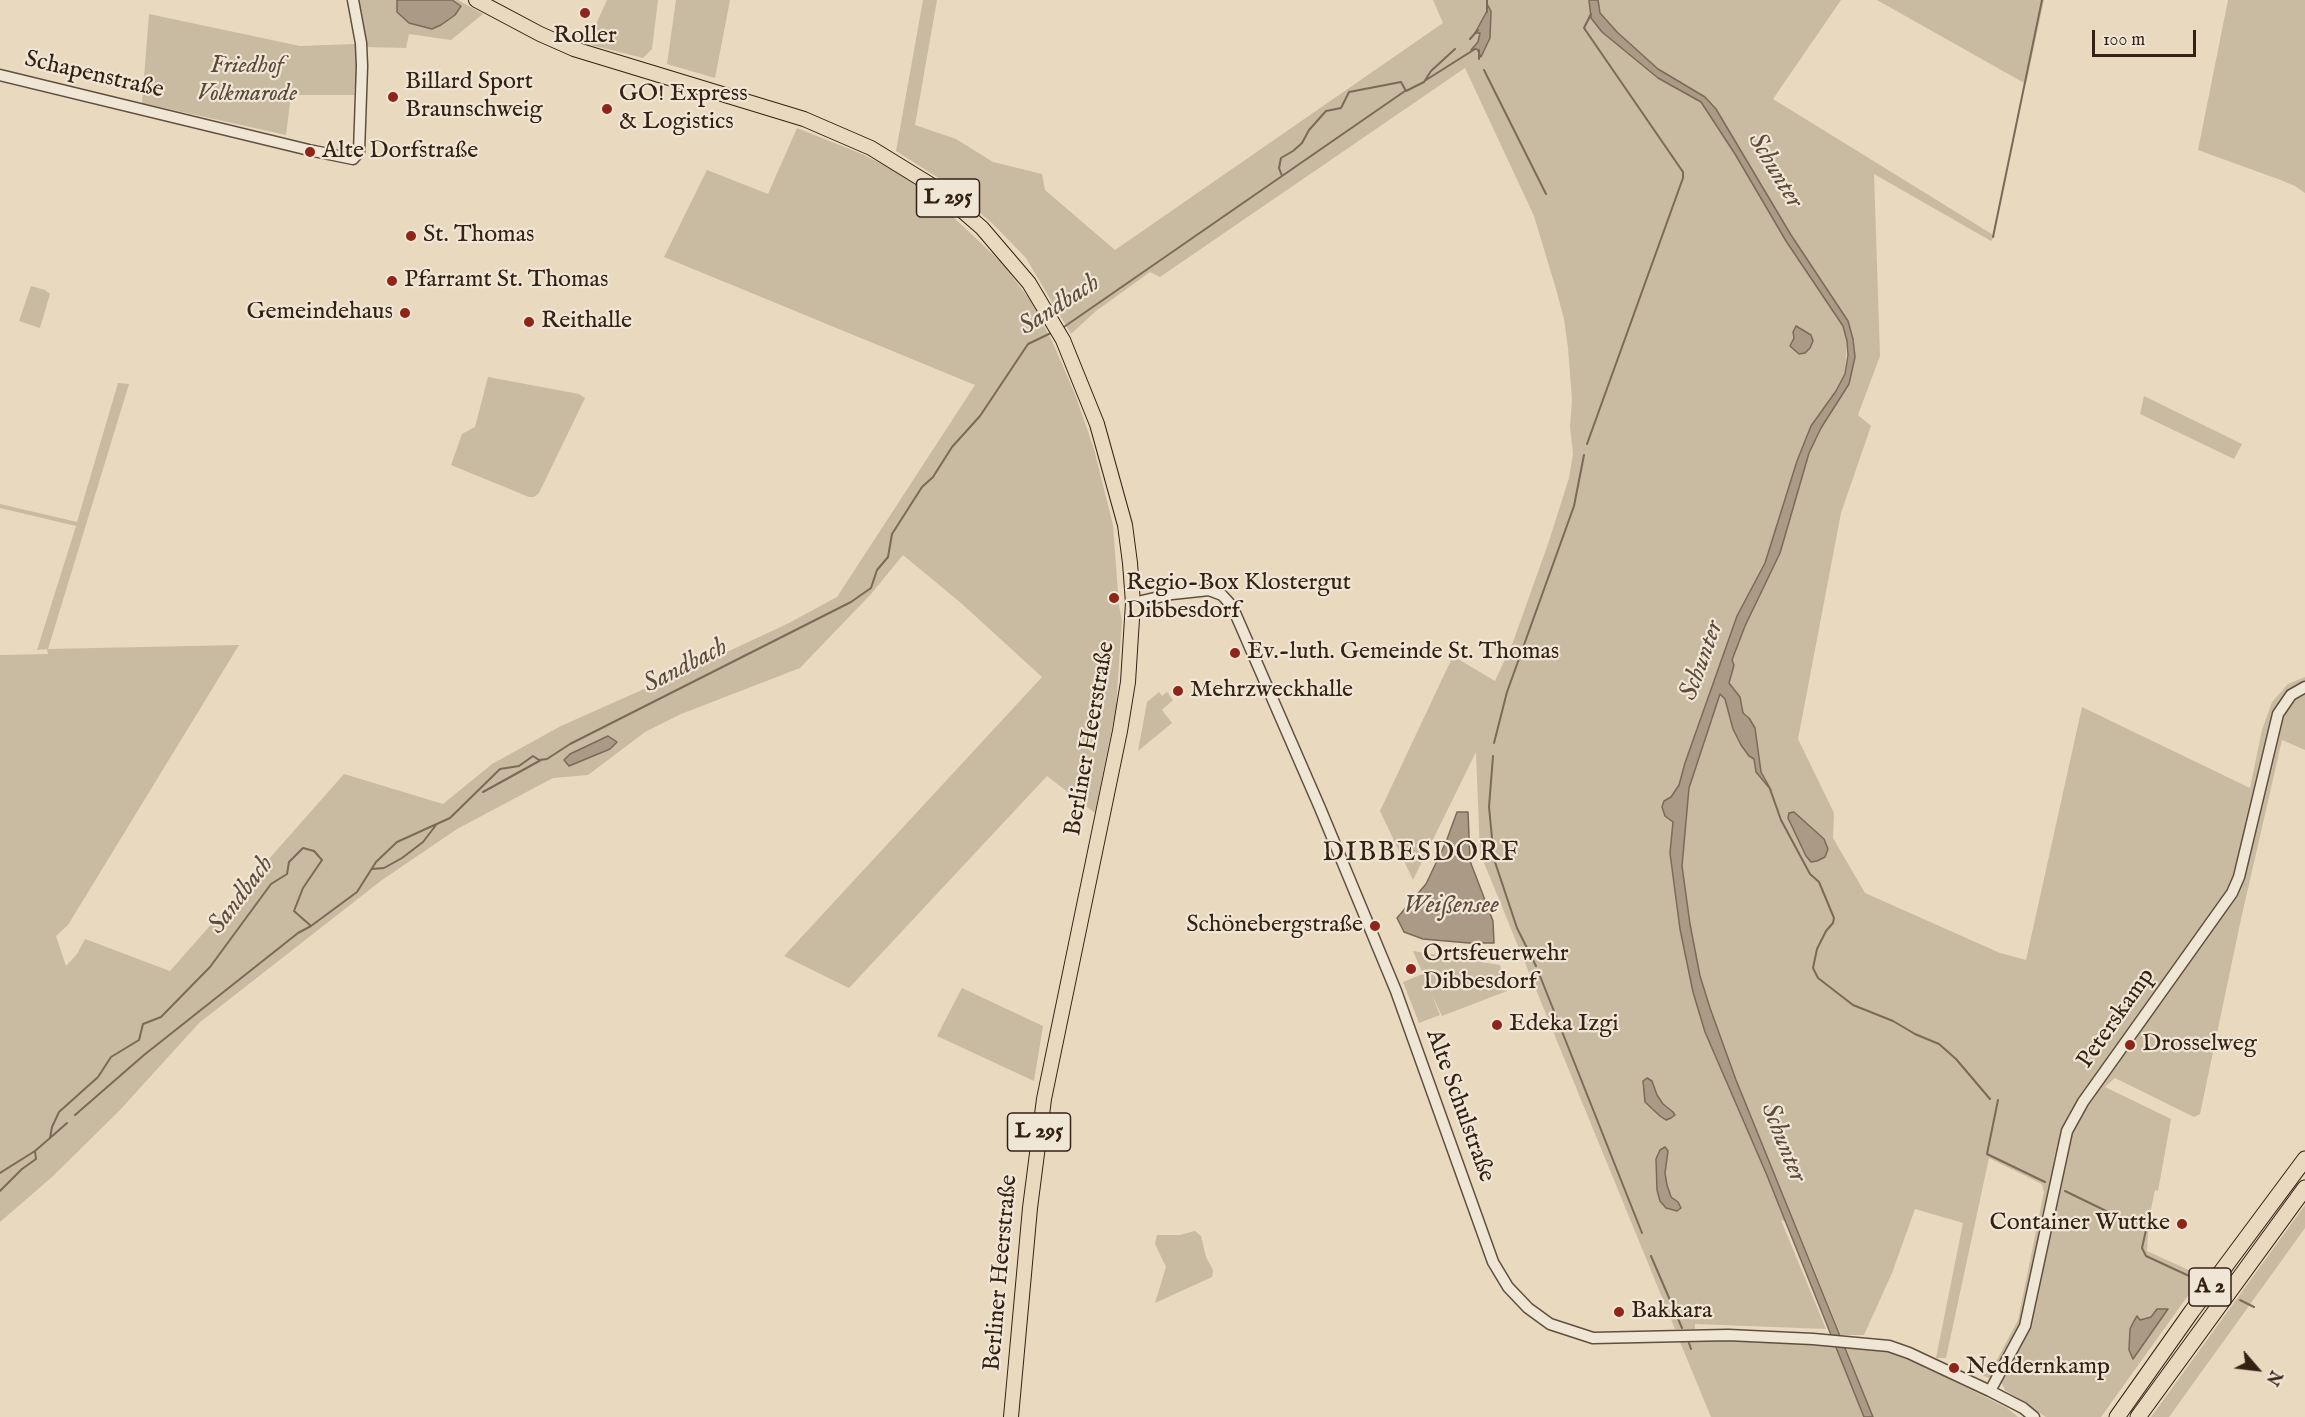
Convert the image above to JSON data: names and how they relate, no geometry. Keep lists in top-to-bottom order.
{
  "streets": {
    "highway": ["A 2"],
    "main road": ["L 295", "Berliner Heerstraße"],
    "street": ["Schapenstraße", "Peterskamp", "Alte Schulstraße"]
  },
  "crossings": [
    ["Berliner Heerstraße", "Alte Schulstraße"],
    ["Peterskamp", "Alte Schulstraße"]
  ],
  "districts": ["DIBBESDORF"],
  "water": ["Schunter", "Sandbach", "Weißensee"],
  "parks": ["Friedhof Volkmarode"],
  "places": [
    "Roller",
    "Billard Sport Braunschweig",
    "GO! Express & Logistics",
    "Alte Dorfstraße",
    "St. Thomas",
    "Pfarramt St. Thomas",
    "Gemeindehaus",
    "Reithalle",
    "Regio-Box Klostergut Dibbesdorf",
    "Ev.-luth. Gemeinde St. Thomas",
    "Mehrzweckhalle",
    "Schönebergstraße",
    "Ortsfeuerwehr Dibbesdorf",
    "Edeka Izgi",
    "Drosselweg",
    "Container Wuttke",
    "Bakkara",
    "Neddernkamp"
  ],
  "scale_bar": "100 m",
  "north": "bottom right"
}
